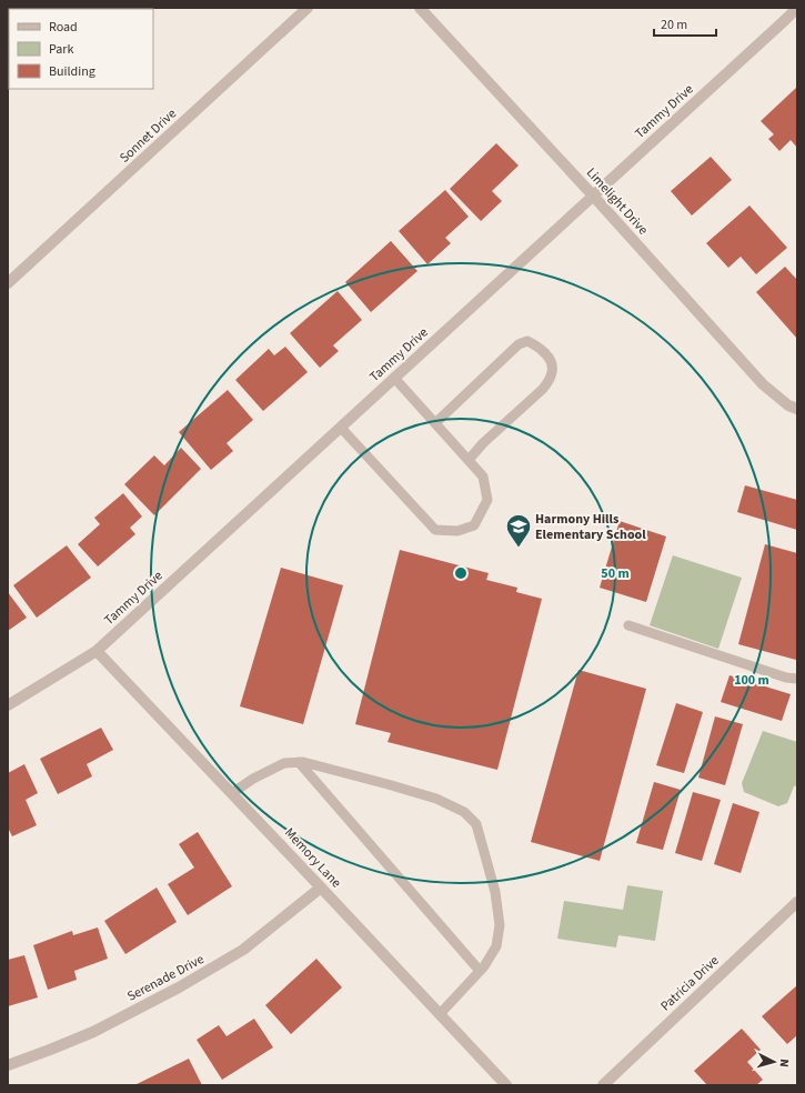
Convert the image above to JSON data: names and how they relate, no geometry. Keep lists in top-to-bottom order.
{
  "streets": {
    "street": [
      "Tammy Drive",
      "Sonnet Drive",
      "Limelight Drive",
      "Memory Lane",
      "Serenade Drive",
      "Patricia Drive"
    ]
  },
  "crossings": [
    ["Tammy Drive", "Limelight Drive"],
    ["Tammy Drive", "Memory Lane"],
    ["Memory Lane", "Serenade Drive"]
  ],
  "places": {
    "school or university": ["Harmony Hills Elementary School"]
  },
  "legend": ["Road", "Park", "Building"],
  "scale_bar": "20 m",
  "north": "right",
  "rings": ["50 m", "100 m"]
}
